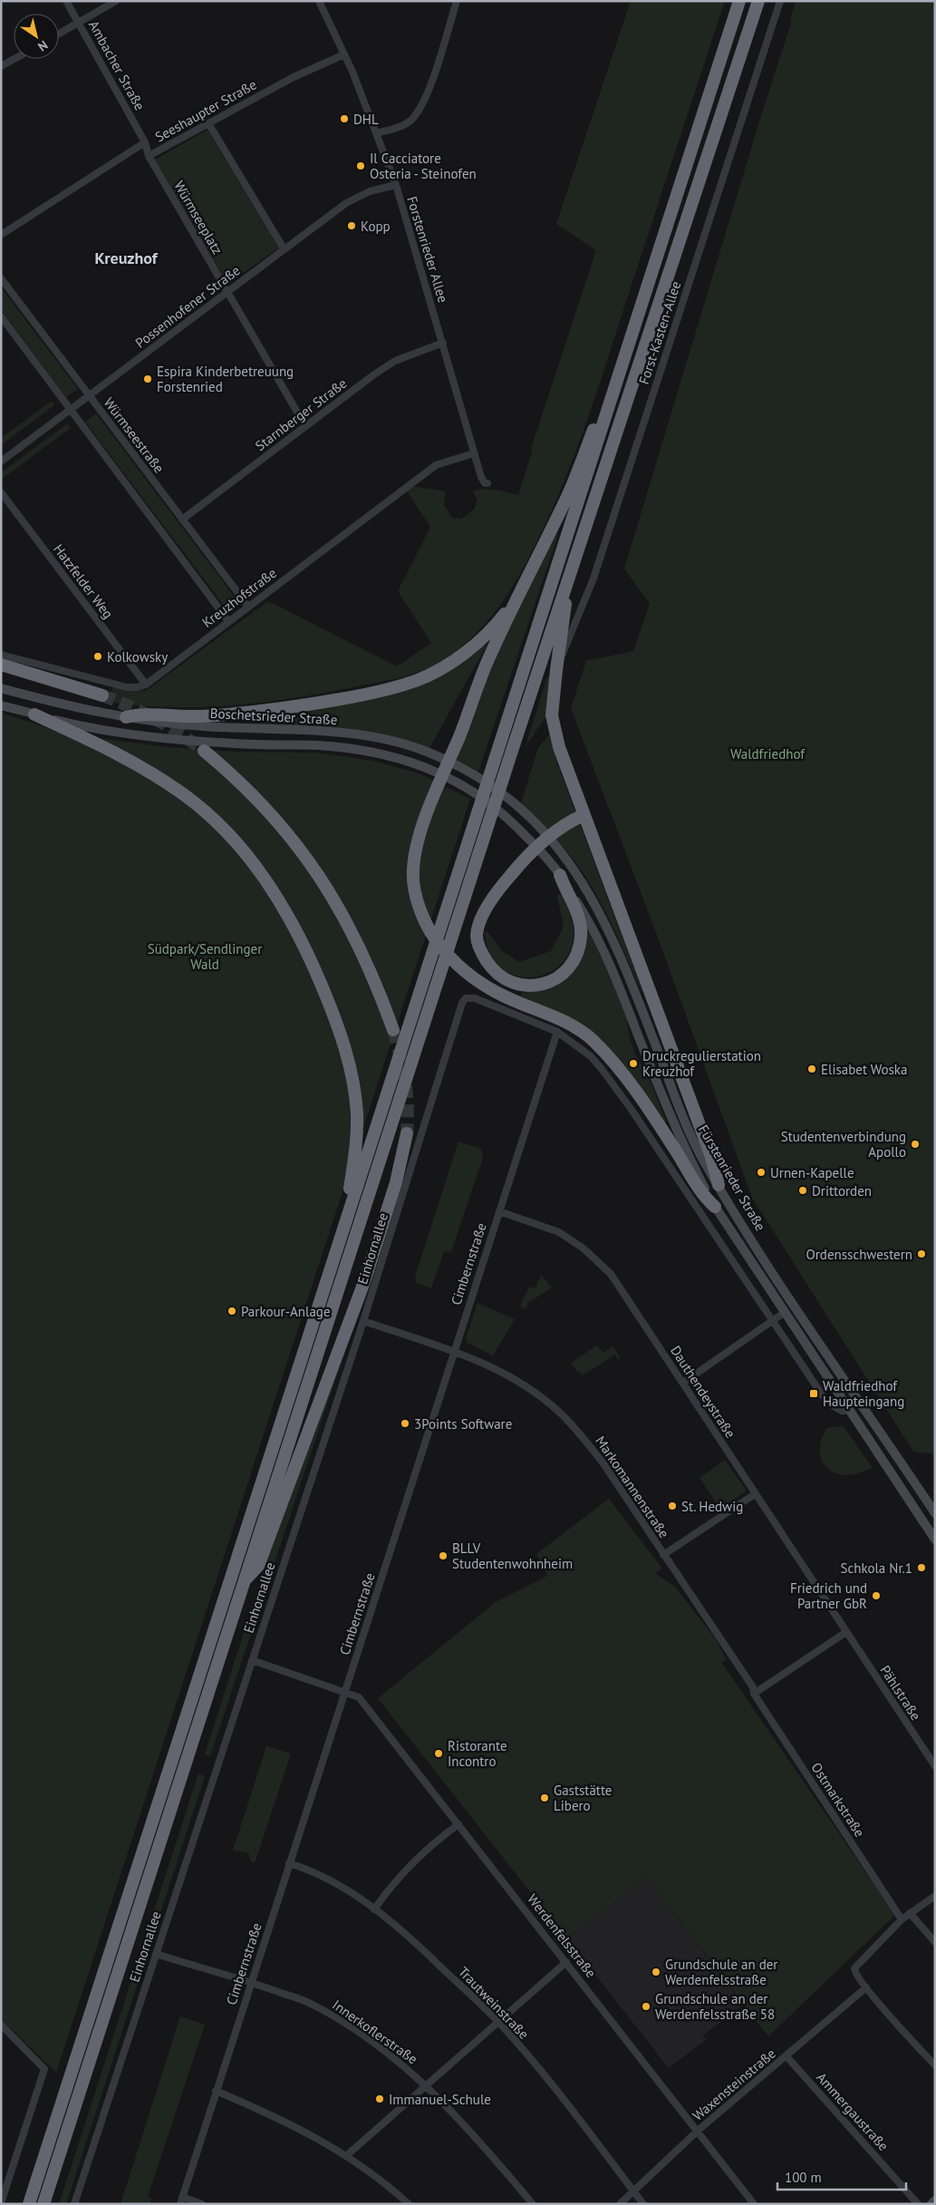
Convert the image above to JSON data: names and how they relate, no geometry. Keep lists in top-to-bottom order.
{
  "streets": {
    "main road": ["Boschetsrieder Straße", "Fürstenrieder Straße"],
    "street": [
      "Ambacher Straße",
      "Seeshaupter Straße",
      "Würmseeplatz",
      "Forstenrieder Allee",
      "Possenhofener Straße",
      "Forst-Kasten-Allee",
      "Starnberger Straße",
      "Würmseestraße",
      "Hatzfelder Weg",
      "Kreuzhofstraße",
      "Einhornallee",
      "Cimbernstraße",
      "Dauthendeystraße",
      "Markomannenstraße",
      "Pählstraße",
      "Ostmarkstraße",
      "Werdenfelsstraße",
      "Trautweinstraße",
      "Innerkoflerstraße",
      "Waxensteinstraße",
      "Ammergaustraße"
    ]
  },
  "crossings": [
    ["Ambacher Straße", "Seeshaupter Straße"],
    ["Seeshaupter Straße", "Würmseeplatz"],
    ["Seeshaupter Straße", "Forstenrieder Allee"],
    ["Würmseeplatz", "Possenhofener Straße"],
    ["Forstenrieder Allee", "Possenhofener Straße"],
    ["Forstenrieder Allee", "Starnberger Straße"],
    ["Forstenrieder Allee", "Kreuzhofstraße"],
    ["Possenhofener Straße", "Würmseestraße"],
    ["Starnberger Straße", "Würmseestraße"],
    ["Würmseestraße", "Kreuzhofstraße"],
    ["Hatzfelder Weg", "Kreuzhofstraße"],
    ["Boschetsrieder Straße", "Fürstenrieder Straße"],
    ["Einhornallee", "Cimbernstraße"],
    ["Einhornallee", "Markomannenstraße"],
    ["Einhornallee", "Werdenfelsstraße"],
    ["Einhornallee", "Innerkoflerstraße"],
    ["Cimbernstraße", "Dauthendeystraße"],
    ["Cimbernstraße", "Markomannenstraße"],
    ["Cimbernstraße", "Werdenfelsstraße"],
    ["Cimbernstraße", "Trautweinstraße"],
    ["Cimbernstraße", "Innerkoflerstraße"],
    ["Dauthendeystraße", "Pählstraße"],
    ["Markomannenstraße", "Ostmarkstraße"],
    ["Werdenfelsstraße", "Waxensteinstraße"],
    ["Trautweinstraße", "Waxensteinstraße"],
    ["Waxensteinstraße", "Ammergaustraße"]
  ],
  "districts": ["Kreuzhof"],
  "parks": ["Waldfriedhof", "Südpark/Sendlinger Wald"],
  "places": {
    "other": [
      "DHL",
      "Il Cacciatore Osteria - Steinofen",
      "Kopp",
      "Espira Kinderbetreuung Forstenried",
      "Kolkowsky",
      "Druckregulierstation Kreuzhof",
      "Elisabet Woska",
      "Studentenverbindung Apollo",
      "Urnen-Kapelle",
      "Drittorden",
      "Ordensschwestern",
      "Parkour-Anlage",
      "3Points Software",
      "St. Hedwig",
      "BLLV Studentenwohnheim",
      "Schkola Nr.1",
      "Friedrich und Partner GbR",
      "Ristorante Incontro",
      "Gaststätte Libero",
      "Grundschule an der Werdenfelsstraße",
      "Grundschule an der Werdenfelsstraße 58",
      "Immanuel-Schule"
    ],
    "transit": ["Waldfriedhof Haupteingang"]
  },
  "scale_bar": "100 m",
  "north": "bottom right"
}
